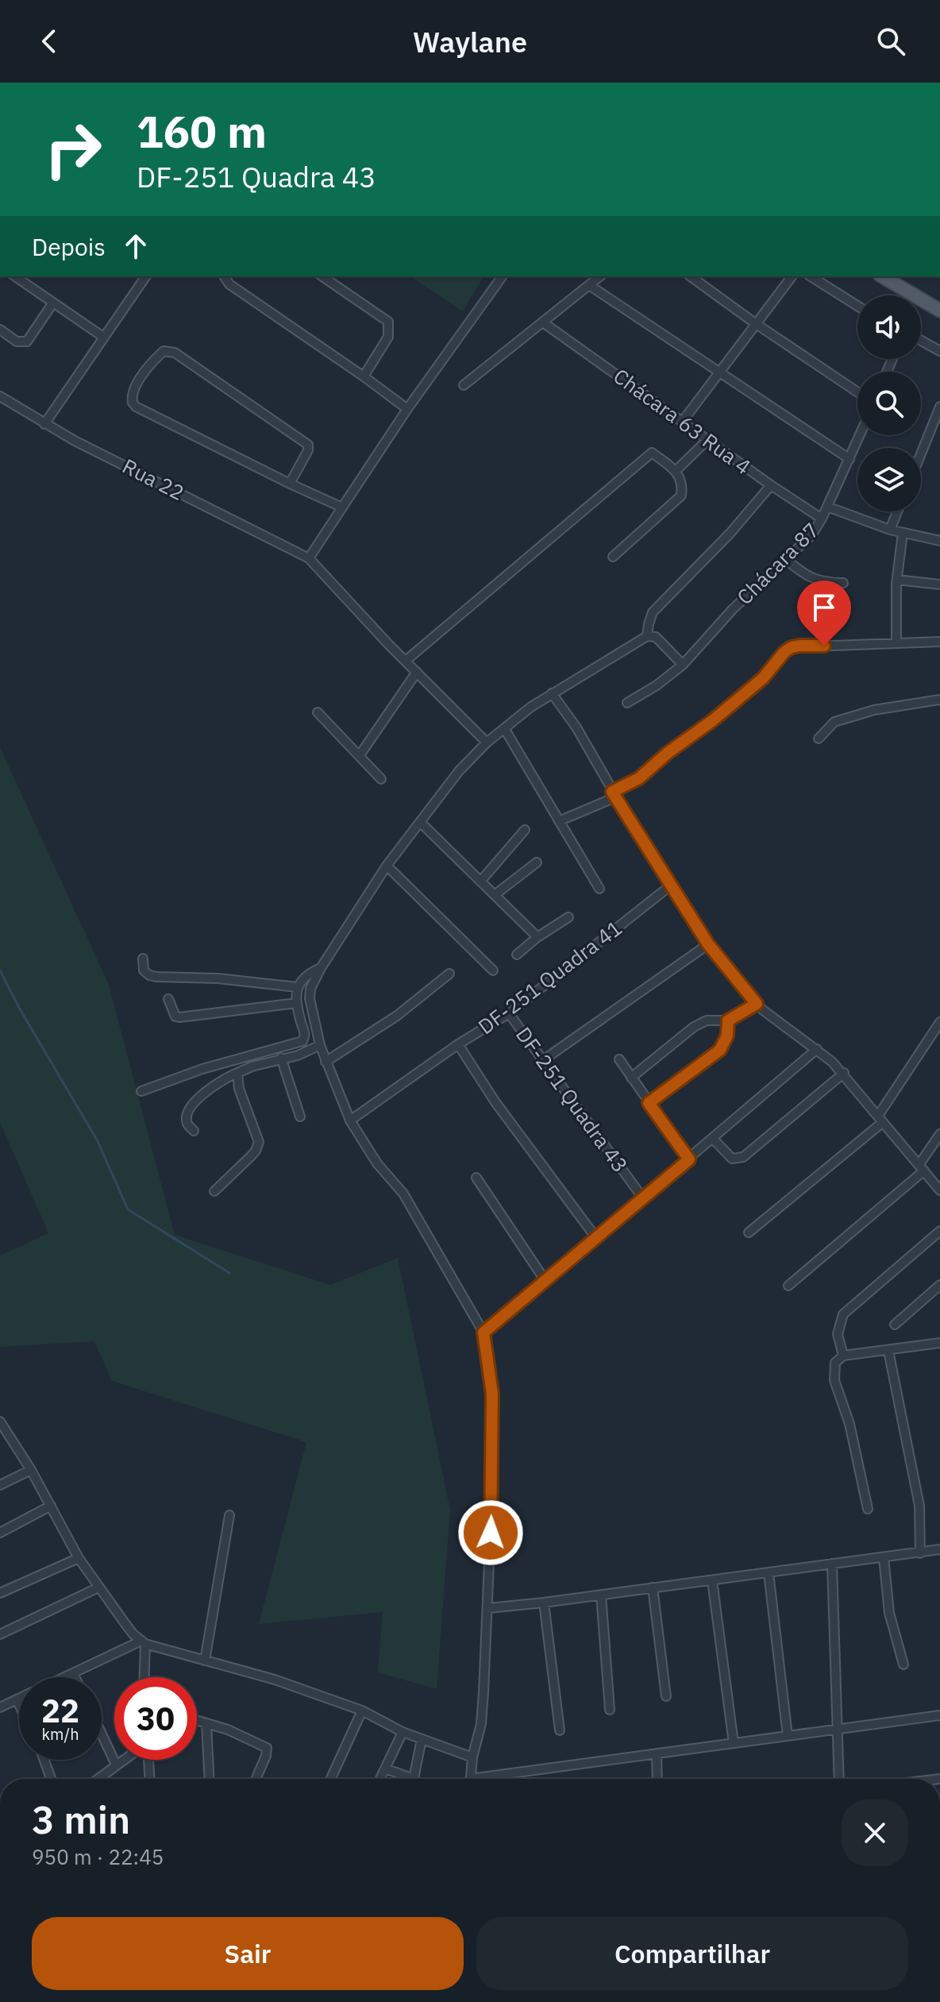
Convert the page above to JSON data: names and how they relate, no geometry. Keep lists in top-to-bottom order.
{
  "streets": {
    "street": [
      "Chácara 63 Rua 4",
      "Rua 22",
      "Chácara 87",
      "DF-251 Quadra 41",
      "DF-251 Quadra 43"
    ]
  },
  "crossings": [
    ["Chácara 63 Rua 4", "Chácara 87"],
    ["DF-251 Quadra 41", "DF-251 Quadra 43"]
  ],
  "page": {
    "header": "Waylane",
    "turn": ["160 m", "DF-251 Quadra 43"],
    "then": "Depois",
    "speed": "22 km/h",
    "limit": "30",
    "heading": ["3 min", "950 m · 22:45"],
    "buttons": ["Sair", "Compartilhar"]
  }
}
